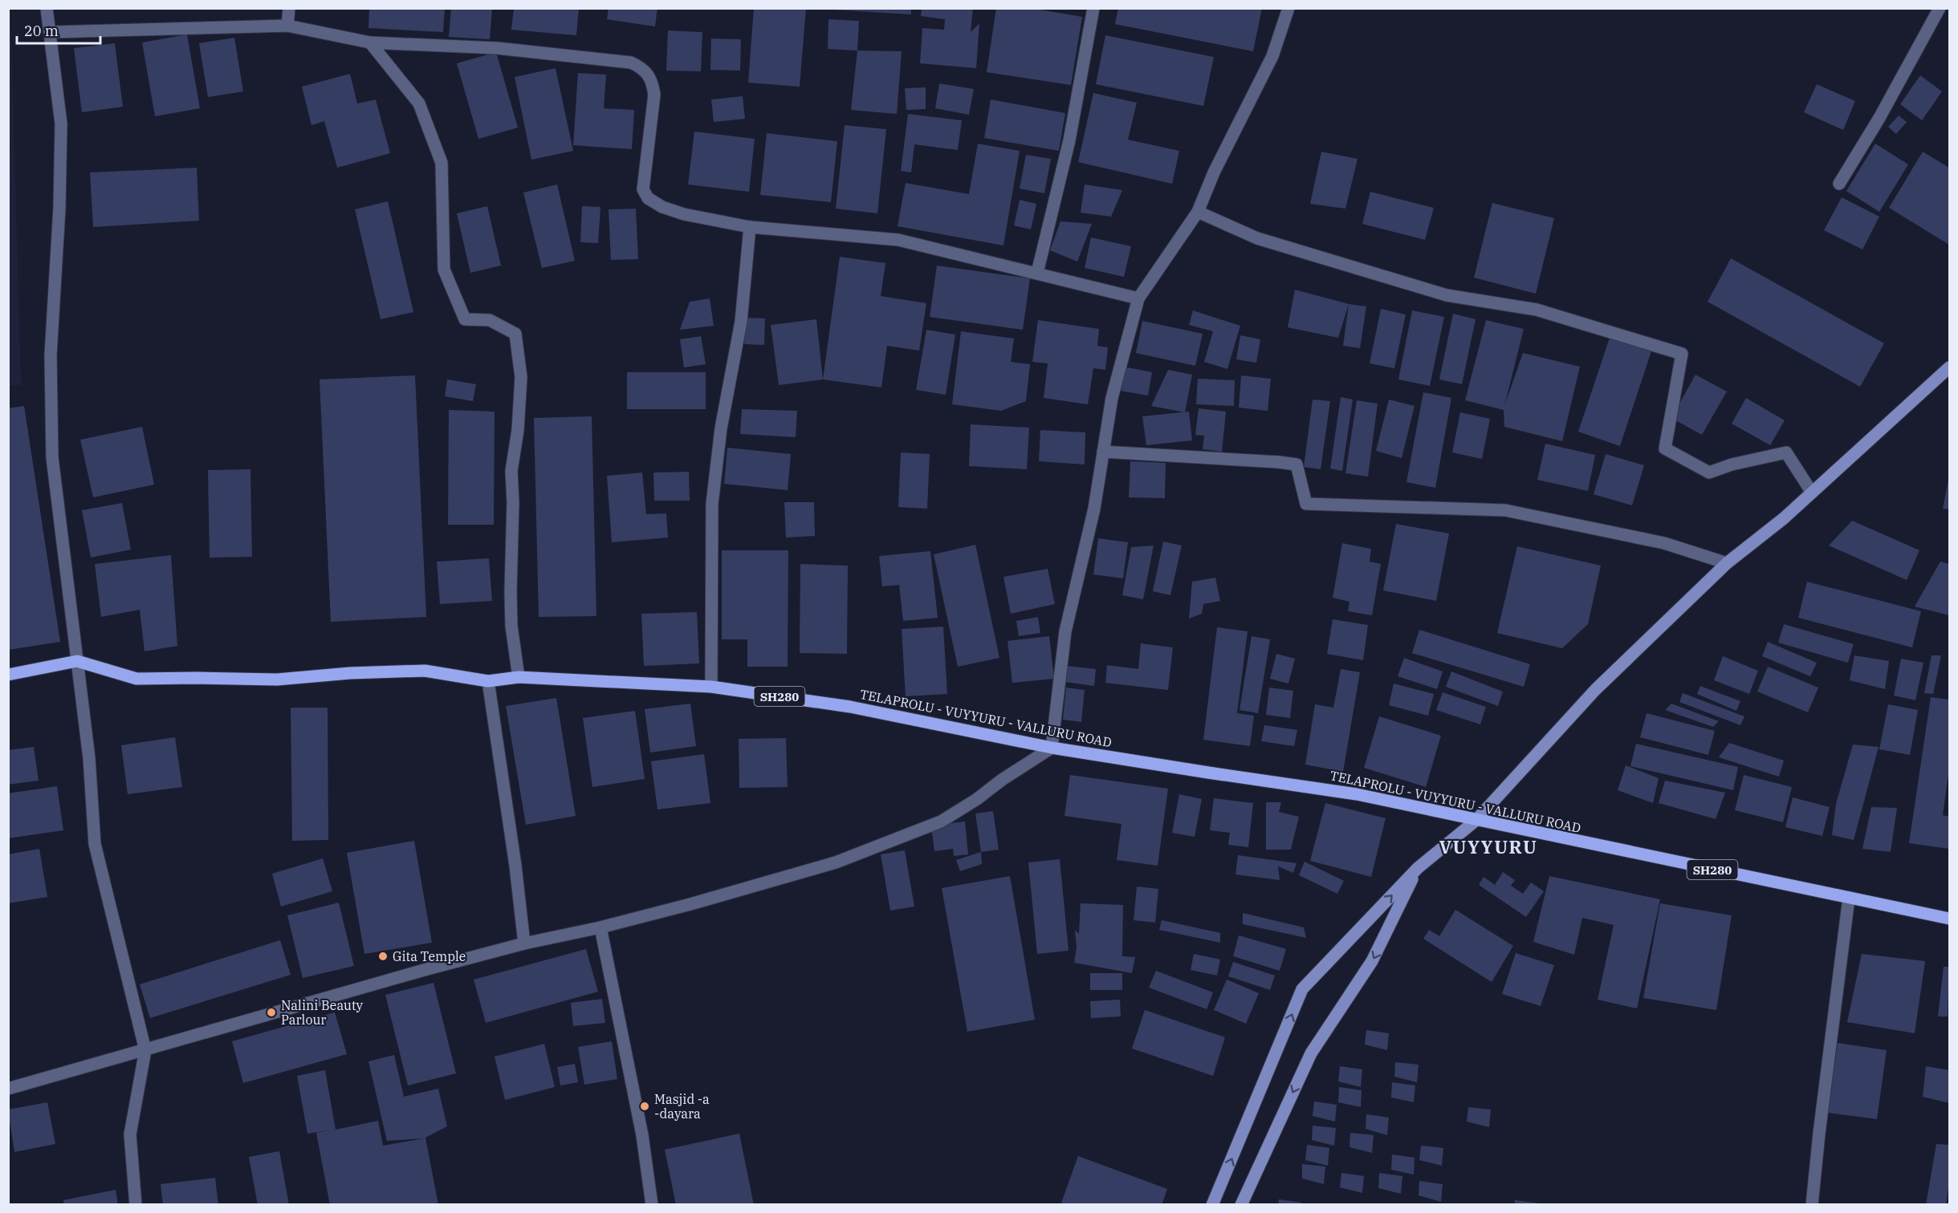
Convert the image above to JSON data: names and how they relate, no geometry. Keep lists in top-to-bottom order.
{
  "streets": {
    "main road": ["SH280", "TELAPROLU - VUYYURU - VALLURU ROAD"]
  },
  "districts": ["VUYYURU"],
  "places": ["Gita Temple", "Nalini Beauty Parlour", "Masjid -a -dayara"],
  "scale_bar": "20 m"
}
